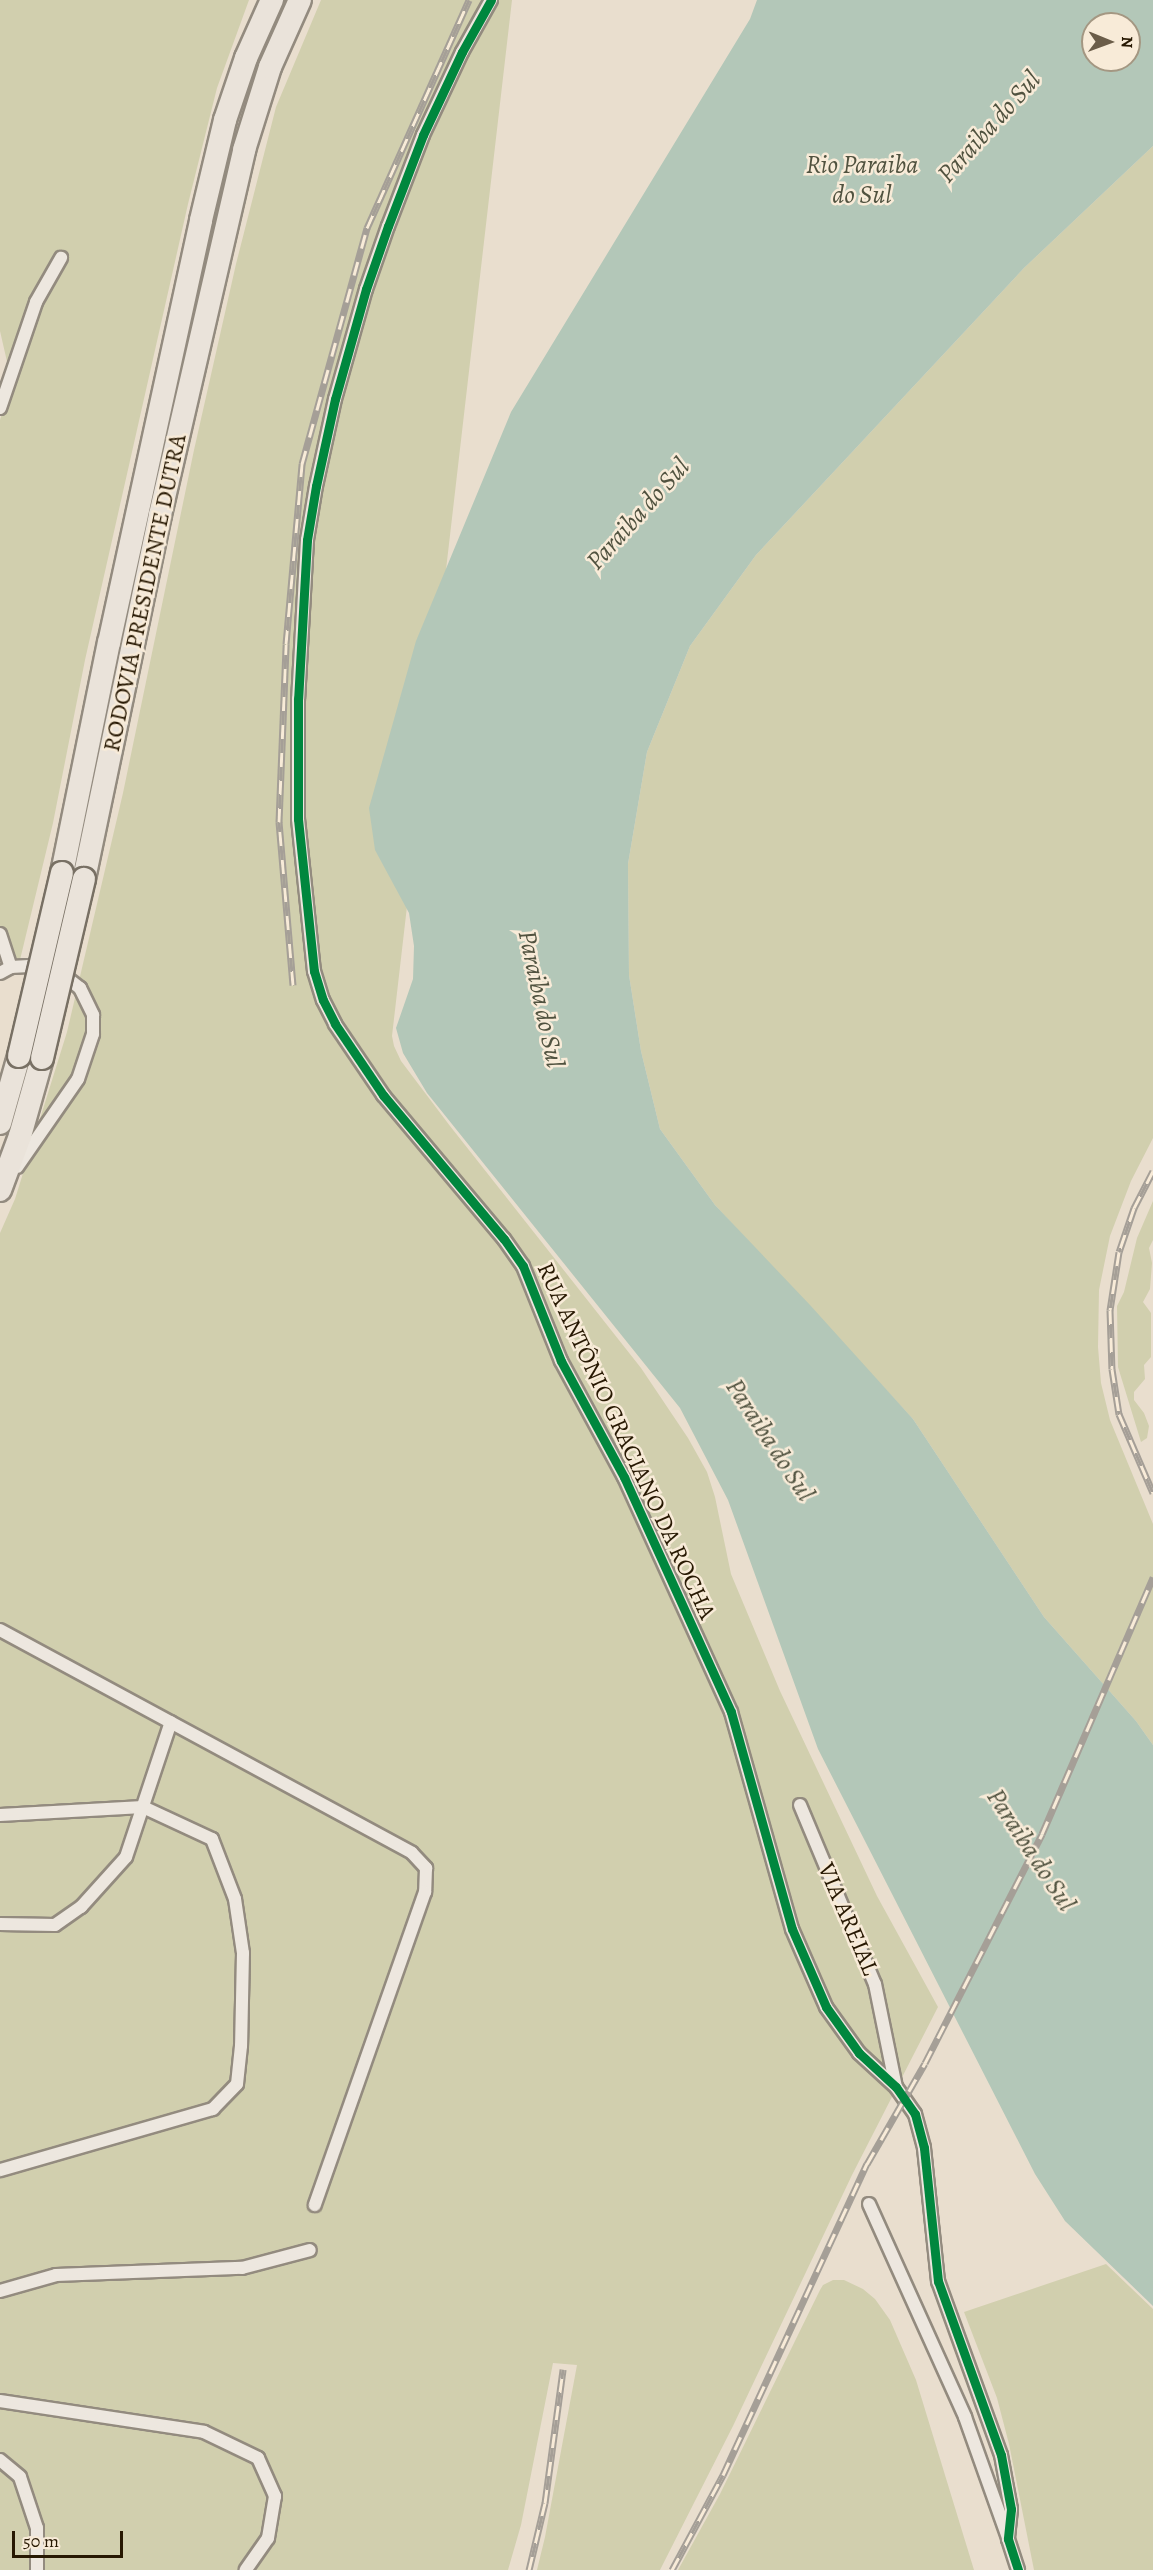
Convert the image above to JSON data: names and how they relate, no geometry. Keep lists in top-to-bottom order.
{
  "streets": {
    "highway": ["RODOVIA PRESIDENTE DUTRA"],
    "street": ["RUA ANTÔNIO GRACIANO DA ROCHA", "VIA AREIAL"]
  },
  "crossings": [
    ["RUA ANTÔNIO GRACIANO DA ROCHA", "VIA AREIAL"]
  ],
  "water": ["Paraiba do Sul", "Rio Paraiba do Sul"],
  "scale_bar": "50 m",
  "north": "right"
}
